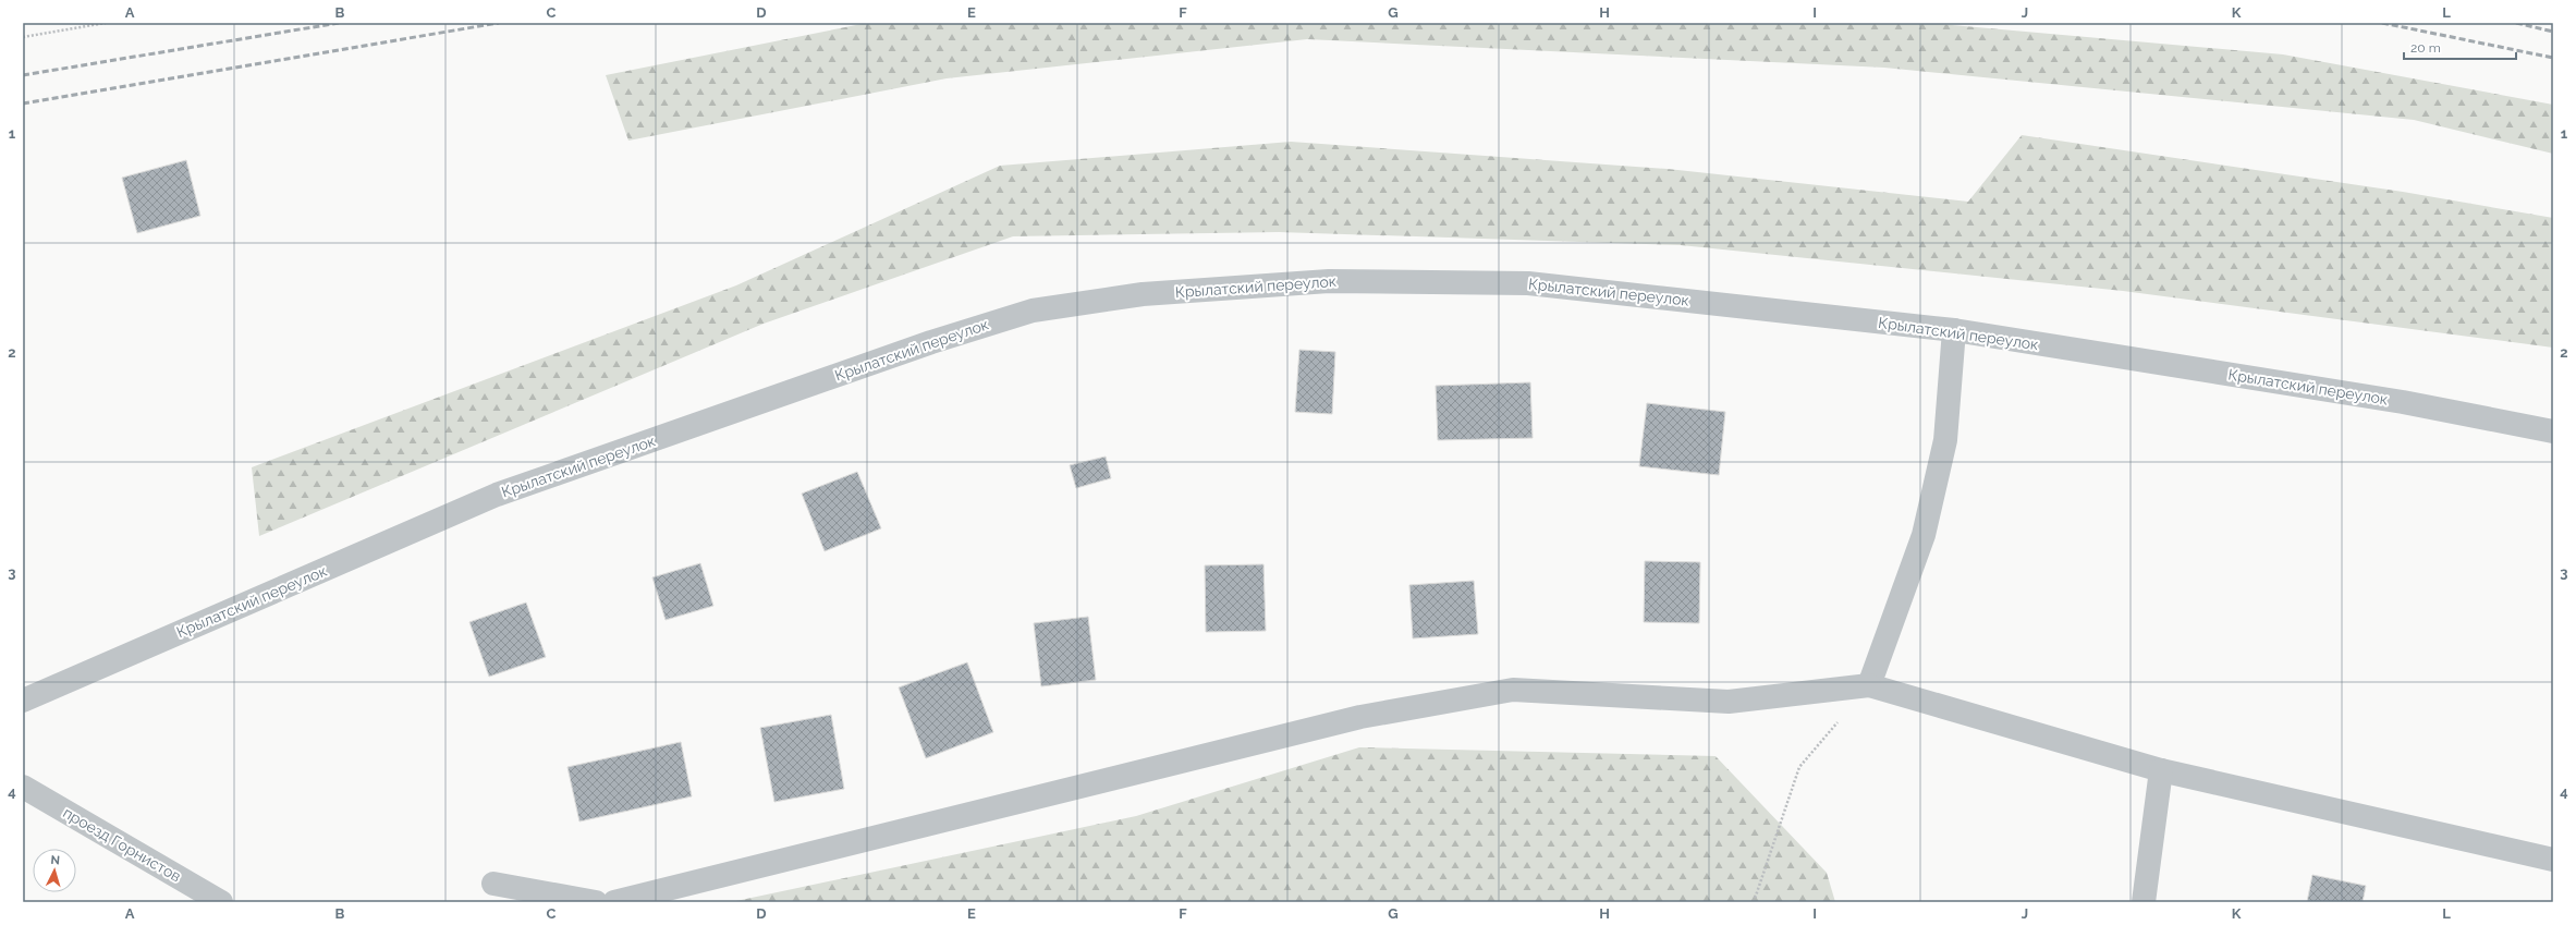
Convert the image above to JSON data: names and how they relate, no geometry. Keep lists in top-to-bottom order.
{
  "streets": {
    "street": ["Крылатский переулок", "проезд Горнистов"]
  },
  "scale_bar": "20 m",
  "north": "top",
  "grid": {
    "columns": [
      "A",
      "B",
      "C",
      "D",
      "E",
      "F",
      "G",
      "H",
      "I",
      "J",
      "K",
      "L"
    ],
    "rows": [
      "1",
      "2",
      "3",
      "4"
    ]
  }
}
